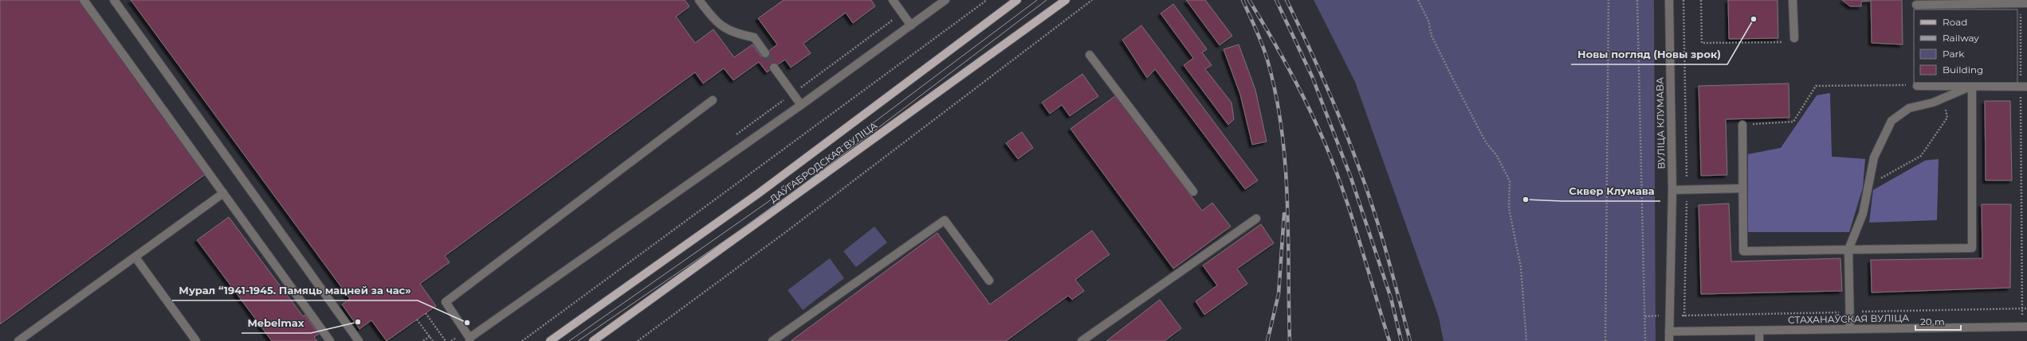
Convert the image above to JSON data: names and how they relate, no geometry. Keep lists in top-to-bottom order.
{
  "streets": {
    "main road": ["ДАЎГАБРОДСКАЯ ВУЛІЦА"],
    "street": ["ВУЛІЦА КЛУМАВА", "СТАХАНАЎСКАЯ ВУЛІЦА"]
  },
  "crossings": [
    ["ВУЛІЦА КЛУМАВА", "СТАХАНАЎСКАЯ ВУЛІЦА"]
  ],
  "places": [
    "Новы погляд (Новы зрок)",
    "Сквер Клумава",
    "Mebelmax",
    "Мурал “1941-1945. Памяць мацней за час»"
  ],
  "legend": [
    "Road",
    "Railway",
    "Park",
    "Building"
  ],
  "scale_bar": "20 m"
}
